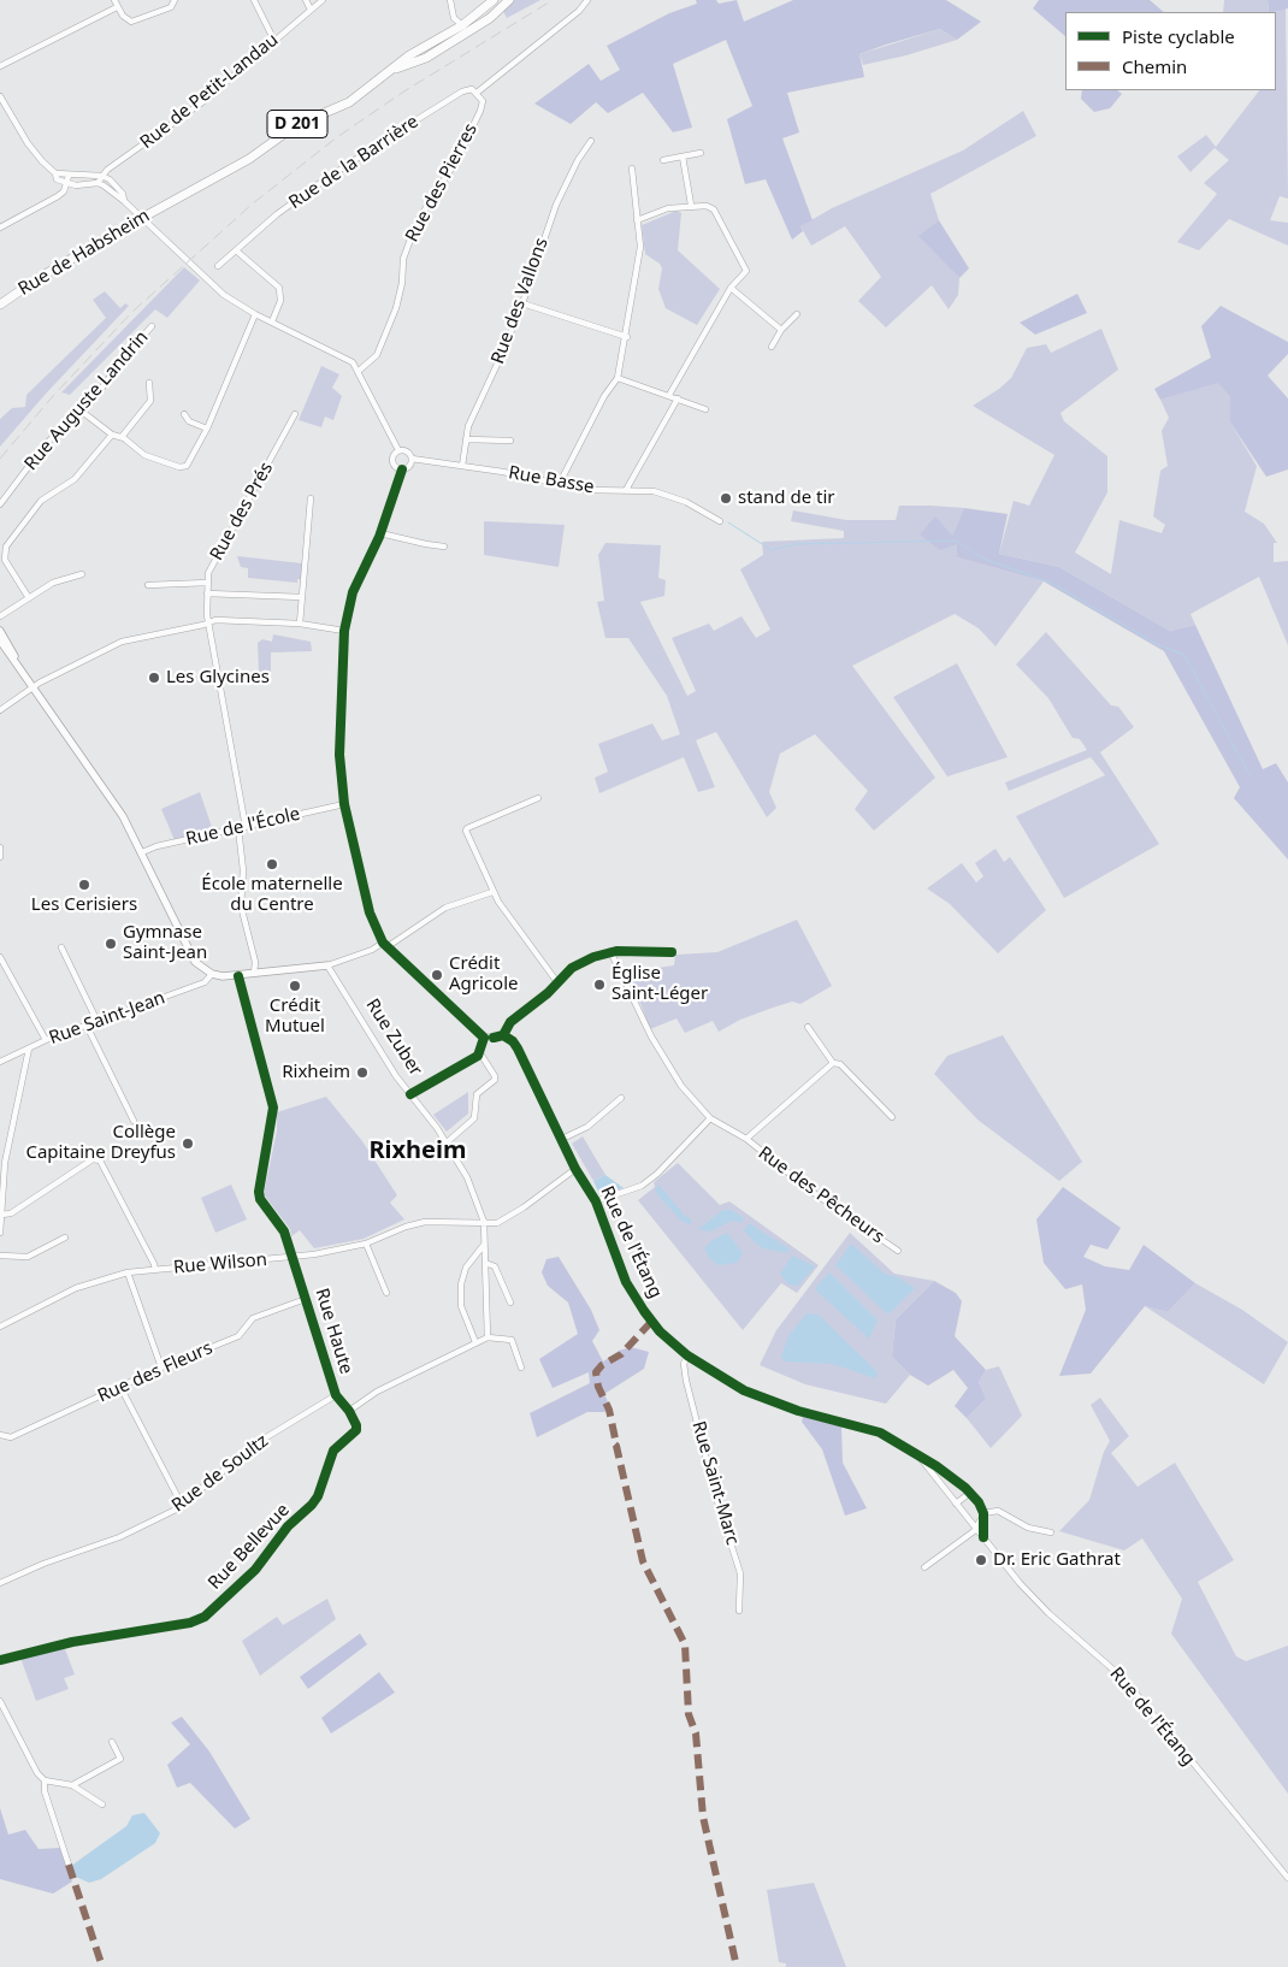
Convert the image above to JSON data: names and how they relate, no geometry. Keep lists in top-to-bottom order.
{
  "streets": {
    "main road": ["D 201", "Rue de Habsheim"],
    "street": [
      "Rue de Petit-Landau",
      "Rue de la Barrière",
      "Rue des Pierres",
      "Rue des Vallons",
      "Rue Auguste Landrin",
      "Rue Basse",
      "Rue des Prés",
      "Rue de l'École",
      "Rue Saint-Jean",
      "Rue Zuber",
      "Rue des Pêcheurs",
      "Rue de l'Étang",
      "Rue Wilson",
      "Rue Haute",
      "Rue des Fleurs",
      "Rue de Soultz",
      "Rue Saint-Marc",
      "Rue Bellevue"
    ]
  },
  "crossings": [
    ["D 201", "Rue de Habsheim"],
    ["Rue de la Barrière", "Rue des Pierres"],
    ["Rue des Vallons", "Rue Basse"],
    ["Rue des Prés", "Rue de l'École"],
    ["Rue Zuber", "Rue Wilson"],
    ["Rue de l'Étang", "Rue Wilson"],
    ["Rue de l'Étang", "Rue Saint-Marc"],
    ["Rue Wilson", "Rue Haute"],
    ["Rue Haute", "Rue des Fleurs"],
    ["Rue Haute", "Rue de Soultz"],
    ["Rue Haute", "Rue Bellevue"]
  ],
  "districts": ["Rixheim"],
  "places": [
    "stand de tir",
    "Les Glycines",
    "École maternelle du Centre",
    "Les Cerisiers",
    "Gymnase Saint-Jean",
    "Crédit Agricole",
    "Église Saint-Léger",
    "Crédit Mutuel",
    "Rixheim",
    "Collège Capitaine Dreyfus",
    "Dr. Eric Gathrat"
  ],
  "legend": ["Piste cyclable", "Chemin"]
}
